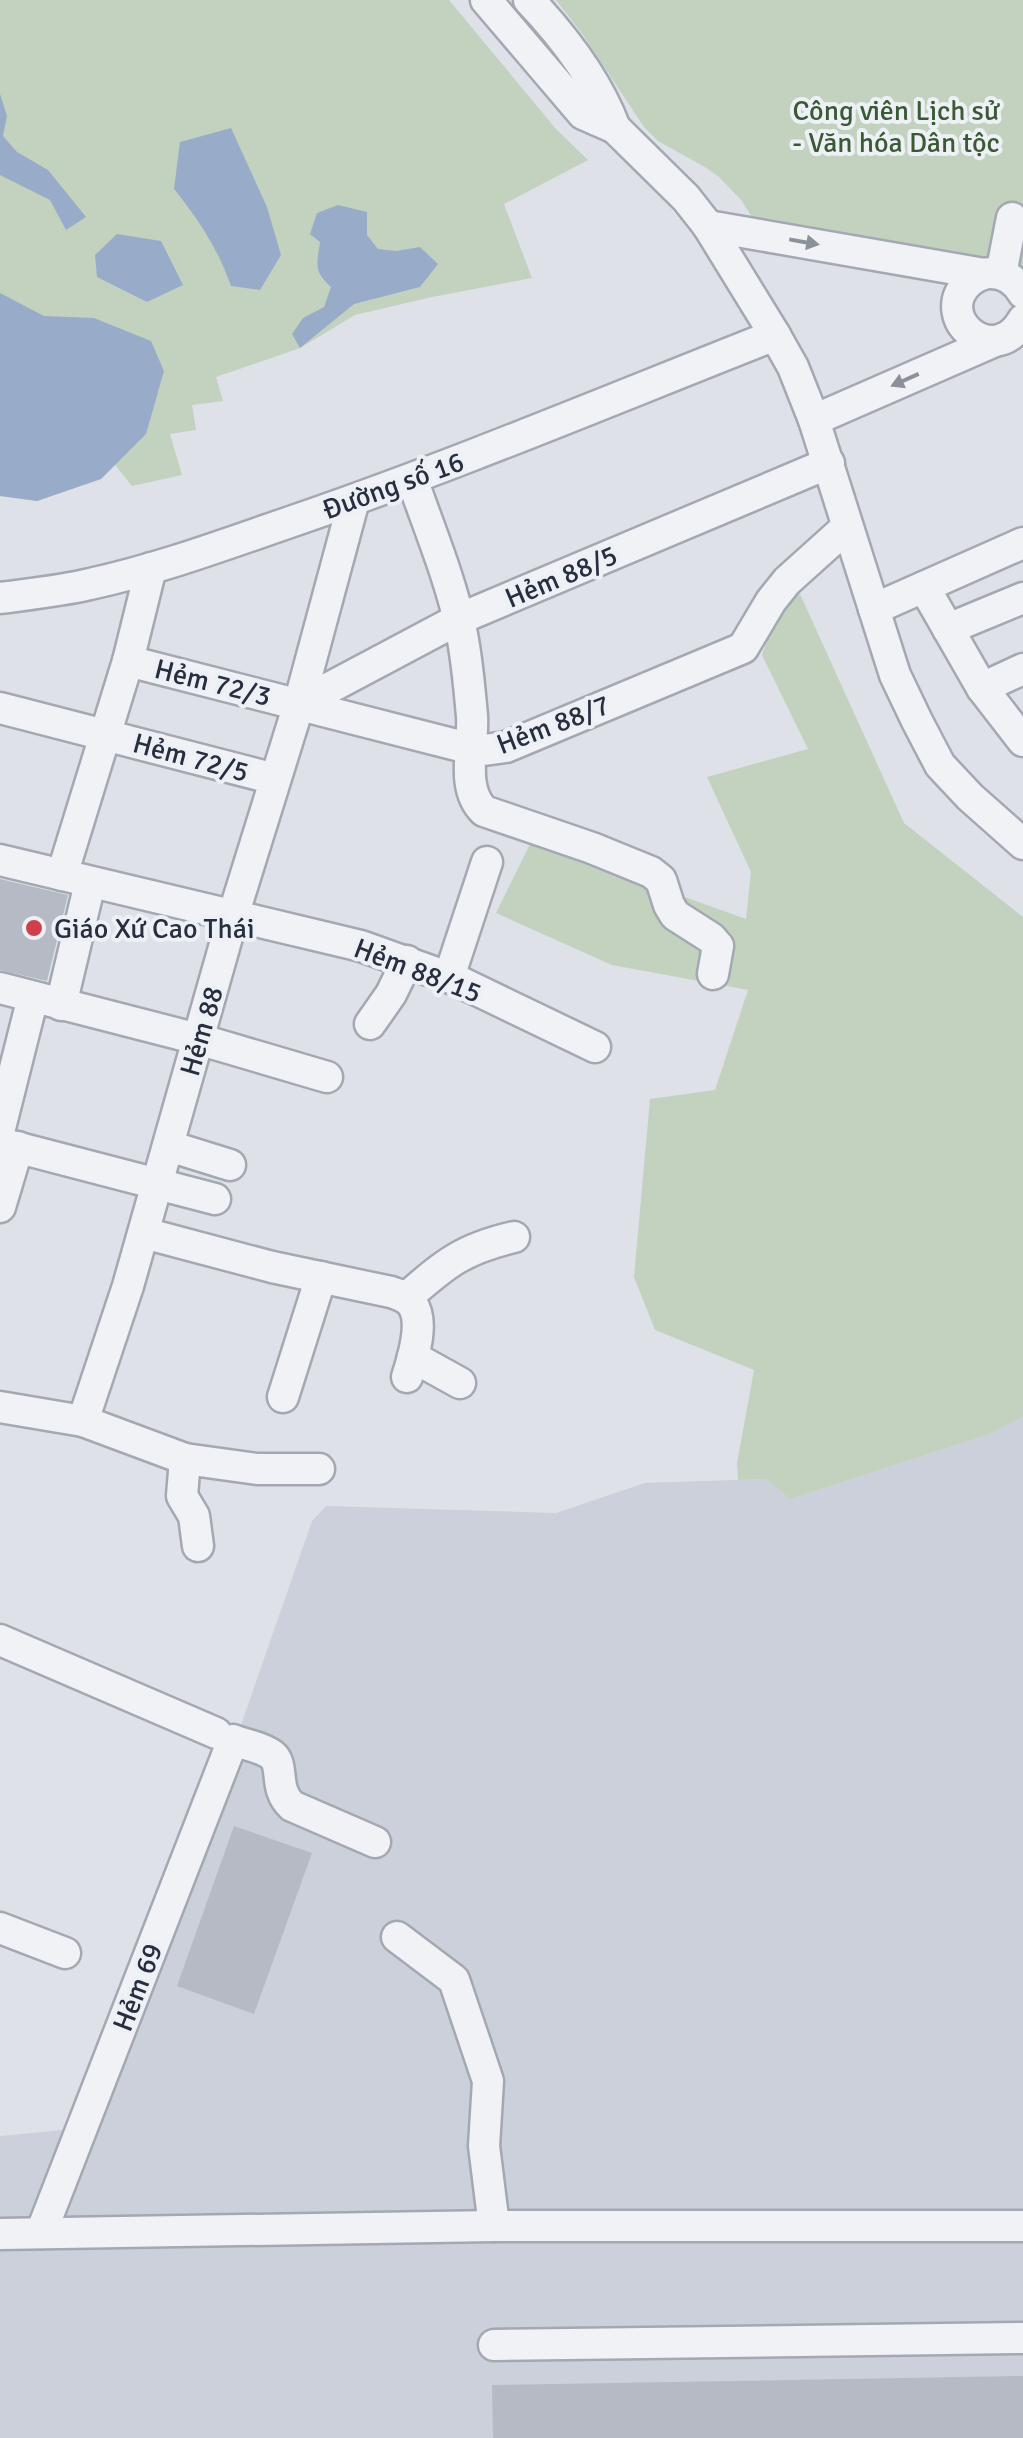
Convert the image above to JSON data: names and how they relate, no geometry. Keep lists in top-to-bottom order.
{
  "streets": {
    "street": [
      "Đường số 16",
      "Hẻm 88/5",
      "Hẻm 72/3",
      "Hẻm 88/7",
      "Hẻm 72/5",
      "Hẻm 88/15",
      "Hẻm 88",
      "Hẻm 69"
    ]
  },
  "crossings": [
    ["Đường số 16", "Hẻm 88"],
    ["Hẻm 88/5", "Hẻm 72/3"],
    ["Hẻm 88/5", "Hẻm 88/7"],
    ["Hẻm 88/5", "Hẻm 88"],
    ["Hẻm 72/3", "Hẻm 88/7"],
    ["Hẻm 72/3", "Hẻm 88"],
    ["Hẻm 88/7", "Hẻm 88"],
    ["Hẻm 72/5", "Hẻm 88"],
    ["Hẻm 88/15", "Hẻm 88"]
  ],
  "parks": ["Công viên Lịch sử - Văn hóa Dân tộc"],
  "places": ["Giáo Xứ Cao Thái"]
}
